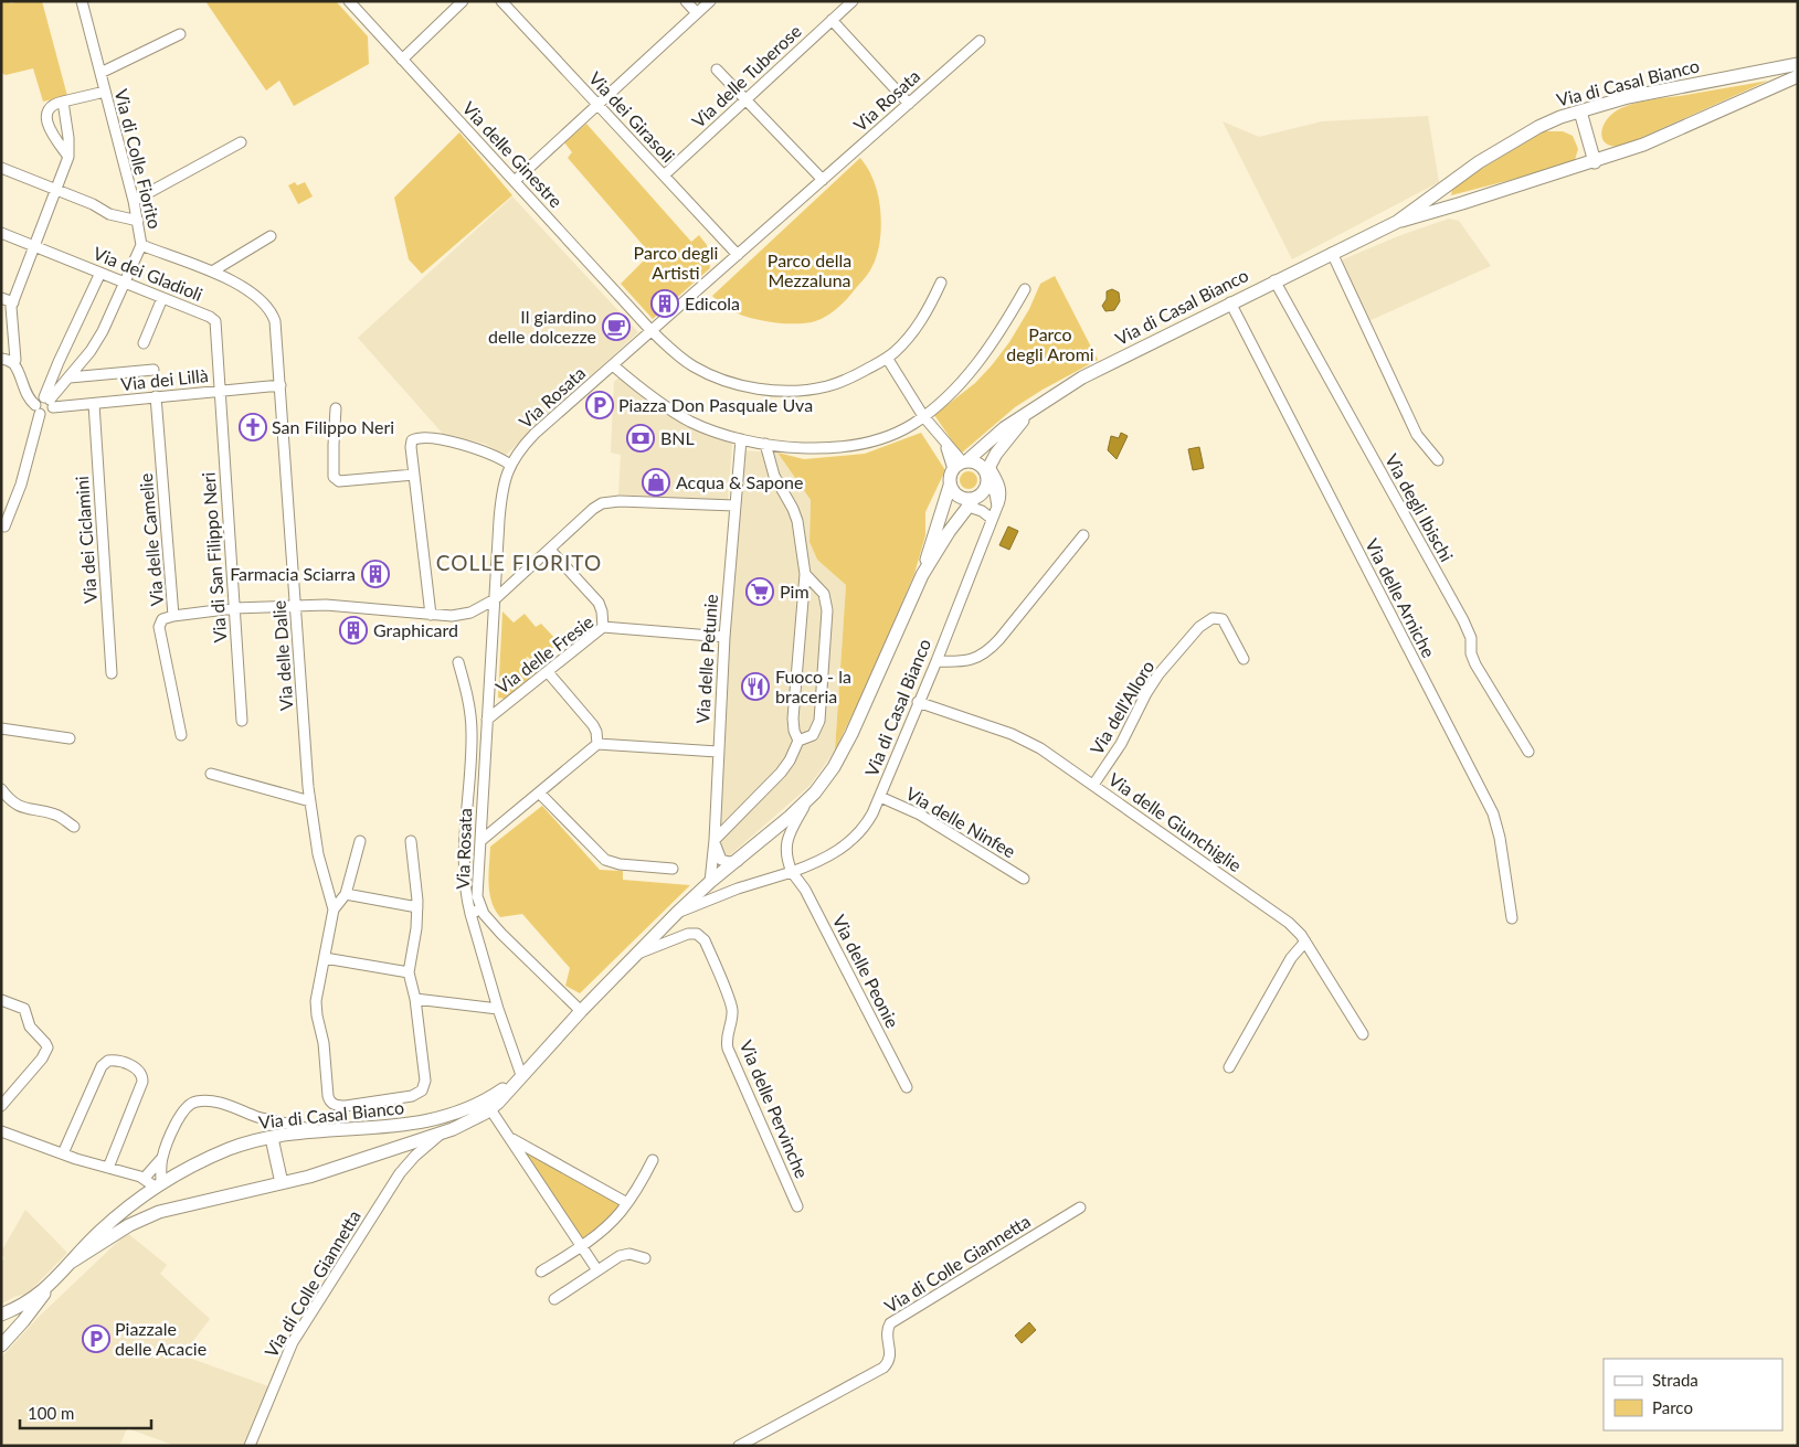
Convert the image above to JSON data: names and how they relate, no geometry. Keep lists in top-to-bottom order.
{
  "streets": {
    "main road": ["Via di Casal Bianco"],
    "street": [
      "Via delle Tuberose",
      "Via Rosata",
      "Via dei Girasoli",
      "Via delle Ginestre",
      "Via di Colle Fiorito",
      "Via dei Gladioli",
      "Via dei Lillà",
      "Via degli Ibischi",
      "Via dei Ciclamini",
      "Via delle Camelie",
      "Via di San Filippo Neri",
      "Via delle Arniche",
      "Via delle Fresie",
      "Via delle Dalie",
      "Via delle Petunie",
      "Via dell'Alloro",
      "Via delle Ninfee",
      "Via delle Giunchiglie",
      "Via delle Peonie",
      "Via delle Pervinche",
      "Via di Colle Giannetta"
    ]
  },
  "crossings": [
    ["Via delle Tuberose", "Via dei Girasoli"],
    ["Via di Casal Bianco", "Via Rosata"],
    ["Via di Casal Bianco", "Via degli Ibischi"],
    ["Via di Casal Bianco", "Via delle Arniche"],
    ["Via di Casal Bianco", "Via delle Petunie"],
    ["Via di Casal Bianco", "Via delle Ninfee"],
    ["Via di Casal Bianco", "Via delle Giunchiglie"],
    ["Via di Casal Bianco", "Via delle Peonie"],
    ["Via di Casal Bianco", "Via delle Pervinche"],
    ["Via di Casal Bianco", "Via di Colle Giannetta"],
    ["Via Rosata", "Via dei Girasoli"],
    ["Via Rosata", "Via delle Ginestre"],
    ["Via Rosata", "Via delle Fresie"],
    ["Via di Colle Fiorito", "Via dei Gladioli"],
    ["Via di Colle Fiorito", "Via dei Lillà"],
    ["Via di Colle Fiorito", "Via delle Dalie"],
    ["Via dei Gladioli", "Via dei Lillà"],
    ["Via dei Gladioli", "Via di San Filippo Neri"],
    ["Via dei Lillà", "Via dei Ciclamini"],
    ["Via dei Lillà", "Via delle Camelie"],
    ["Via dei Lillà", "Via di San Filippo Neri"],
    ["Via dei Lillà", "Via delle Dalie"],
    ["Via delle Fresie", "Via delle Petunie"],
    ["Via dell'Alloro", "Via delle Giunchiglie"]
  ],
  "districts": ["COLLE FIORITO"],
  "parks": ["Parco degli Artisti", "Parco della Mezzaluna", "Parco degli Aromi"],
  "places": {
    "building": ["Edicola", "Farmacia Sciarra", "Graphicard"],
    "cafe": ["Il giardino delle dolcezze"],
    "parking": ["Piazza Don Pasquale Uva", "Piazzale delle Acacie"],
    "church": ["San Filippo Neri"],
    "bank": ["BNL"],
    "shop": ["Acqua & Sapone"],
    "supermarket": ["Pim"],
    "restaurant": ["Fuoco - la braceria"]
  },
  "legend": ["Strada", "Parco"],
  "scale_bar": "100 m"
}
